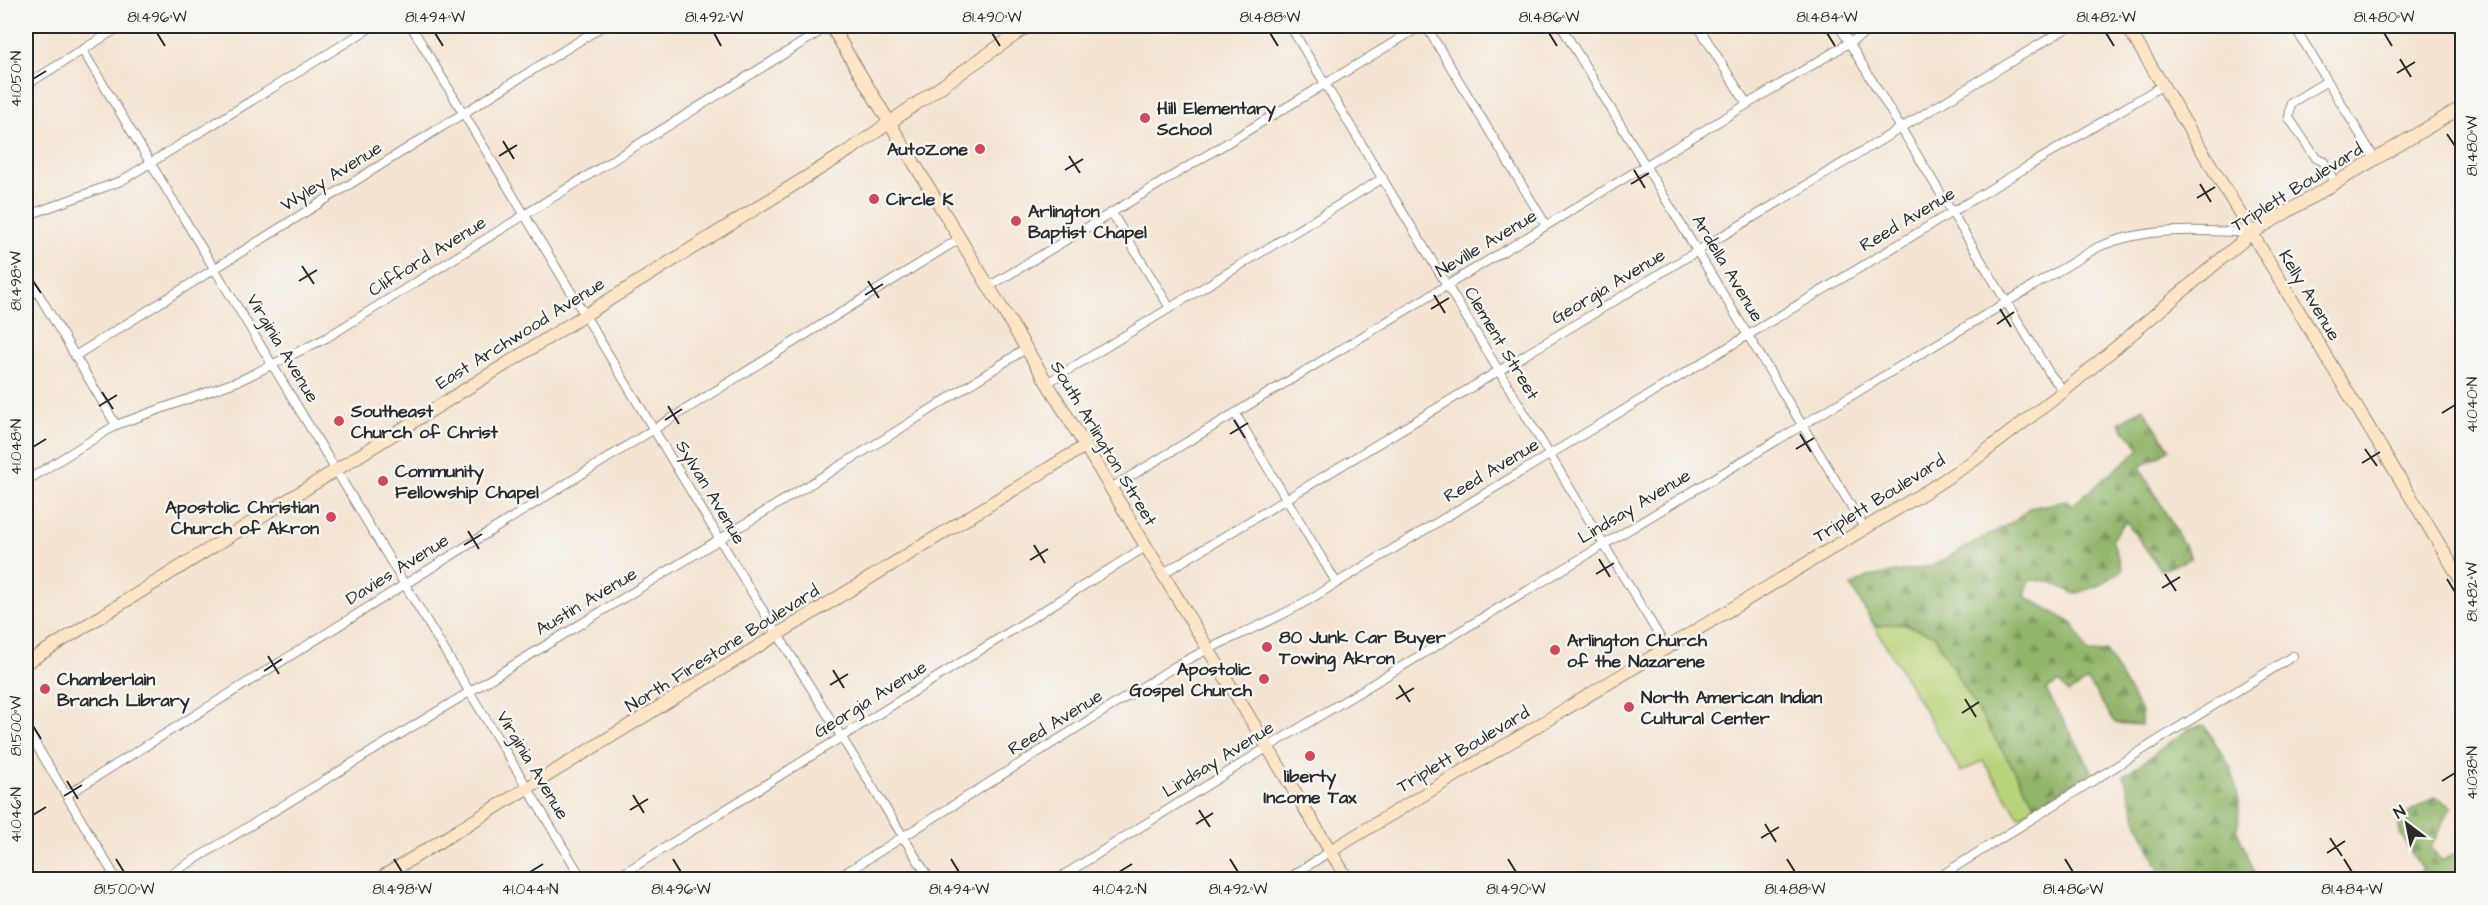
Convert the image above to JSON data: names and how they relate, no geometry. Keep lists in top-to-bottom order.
{
  "streets": {
    "main road": [
      "Triplett Boulevard",
      "Kelly Avenue",
      "East Archwood Avenue",
      "South Arlington Street",
      "North Firestone Boulevard"
    ],
    "street": [
      "Wyley Avenue",
      "Reed Avenue",
      "Neville Avenue",
      "Clifford Avenue",
      "Ardella Avenue",
      "Georgia Avenue",
      "Clement Street",
      "Virginia Avenue",
      "Sylvan Avenue",
      "Lindsay Avenue",
      "Davies Avenue",
      "Austin Avenue"
    ]
  },
  "crossings": [
    ["Wyley Avenue", "Virginia Avenue"],
    ["Wyley Avenue", "Sylvan Avenue"],
    ["Triplett Boulevard", "Ardella Avenue"],
    ["Triplett Boulevard", "Kelly Avenue"],
    ["Triplett Boulevard", "Clement Street"],
    ["Triplett Boulevard", "South Arlington Street"],
    ["Triplett Boulevard", "Lindsay Avenue"],
    ["Reed Avenue", "Ardella Avenue"],
    ["Reed Avenue", "Kelly Avenue"],
    ["Reed Avenue", "Clement Street"],
    ["Reed Avenue", "South Arlington Street"],
    ["Reed Avenue", "Sylvan Avenue"],
    ["Neville Avenue", "Ardella Avenue"],
    ["Neville Avenue", "Clement Street"],
    ["Neville Avenue", "South Arlington Street"],
    ["Clifford Avenue", "Virginia Avenue"],
    ["Clifford Avenue", "South Arlington Street"],
    ["Clifford Avenue", "Sylvan Avenue"],
    ["Ardella Avenue", "Georgia Avenue"],
    ["Ardella Avenue", "Lindsay Avenue"],
    ["Georgia Avenue", "Clement Street"],
    ["Georgia Avenue", "South Arlington Street"],
    ["Georgia Avenue", "Sylvan Avenue"],
    ["Kelly Avenue", "Lindsay Avenue"],
    ["East Archwood Avenue", "Virginia Avenue"],
    ["East Archwood Avenue", "South Arlington Street"],
    ["East Archwood Avenue", "Sylvan Avenue"],
    ["Clement Street", "Lindsay Avenue"],
    ["Virginia Avenue", "Davies Avenue"],
    ["Virginia Avenue", "Austin Avenue"],
    ["Virginia Avenue", "North Firestone Boulevard"],
    ["South Arlington Street", "Lindsay Avenue"],
    ["South Arlington Street", "Davies Avenue"],
    ["South Arlington Street", "Austin Avenue"],
    ["South Arlington Street", "North Firestone Boulevard"],
    ["Sylvan Avenue", "Davies Avenue"],
    ["Sylvan Avenue", "Austin Avenue"],
    ["Sylvan Avenue", "North Firestone Boulevard"]
  ],
  "places": [
    "Hill Elementary School",
    "AutoZone",
    "Circle K",
    "Arlington Baptist Chapel",
    "Southeast Church of Christ",
    "Community Fellowship Chapel",
    "Apostolic Christian Church of Akron",
    "80 Junk Car Buyer Towing Akron",
    "Arlington Church of the Nazarene",
    "Apostolic Gospel Church",
    "Chamberlain Branch Library",
    "North American Indian Cultural Center",
    "liberty Income Tax"
  ],
  "north": "top left",
  "coordinates": [
    "81.496°W",
    "81.494°W",
    "81.492°W",
    "81.490°W",
    "81.488°W",
    "81.486°W",
    "81.484°W",
    "81.482°W",
    "81.480°W",
    "41.050°N",
    "81.498°W",
    "41.040°N",
    "41.048°N",
    "81.500°W",
    "41.038°N",
    "41.046°N",
    "41.044°N",
    "41.042°N"
  ]
}
